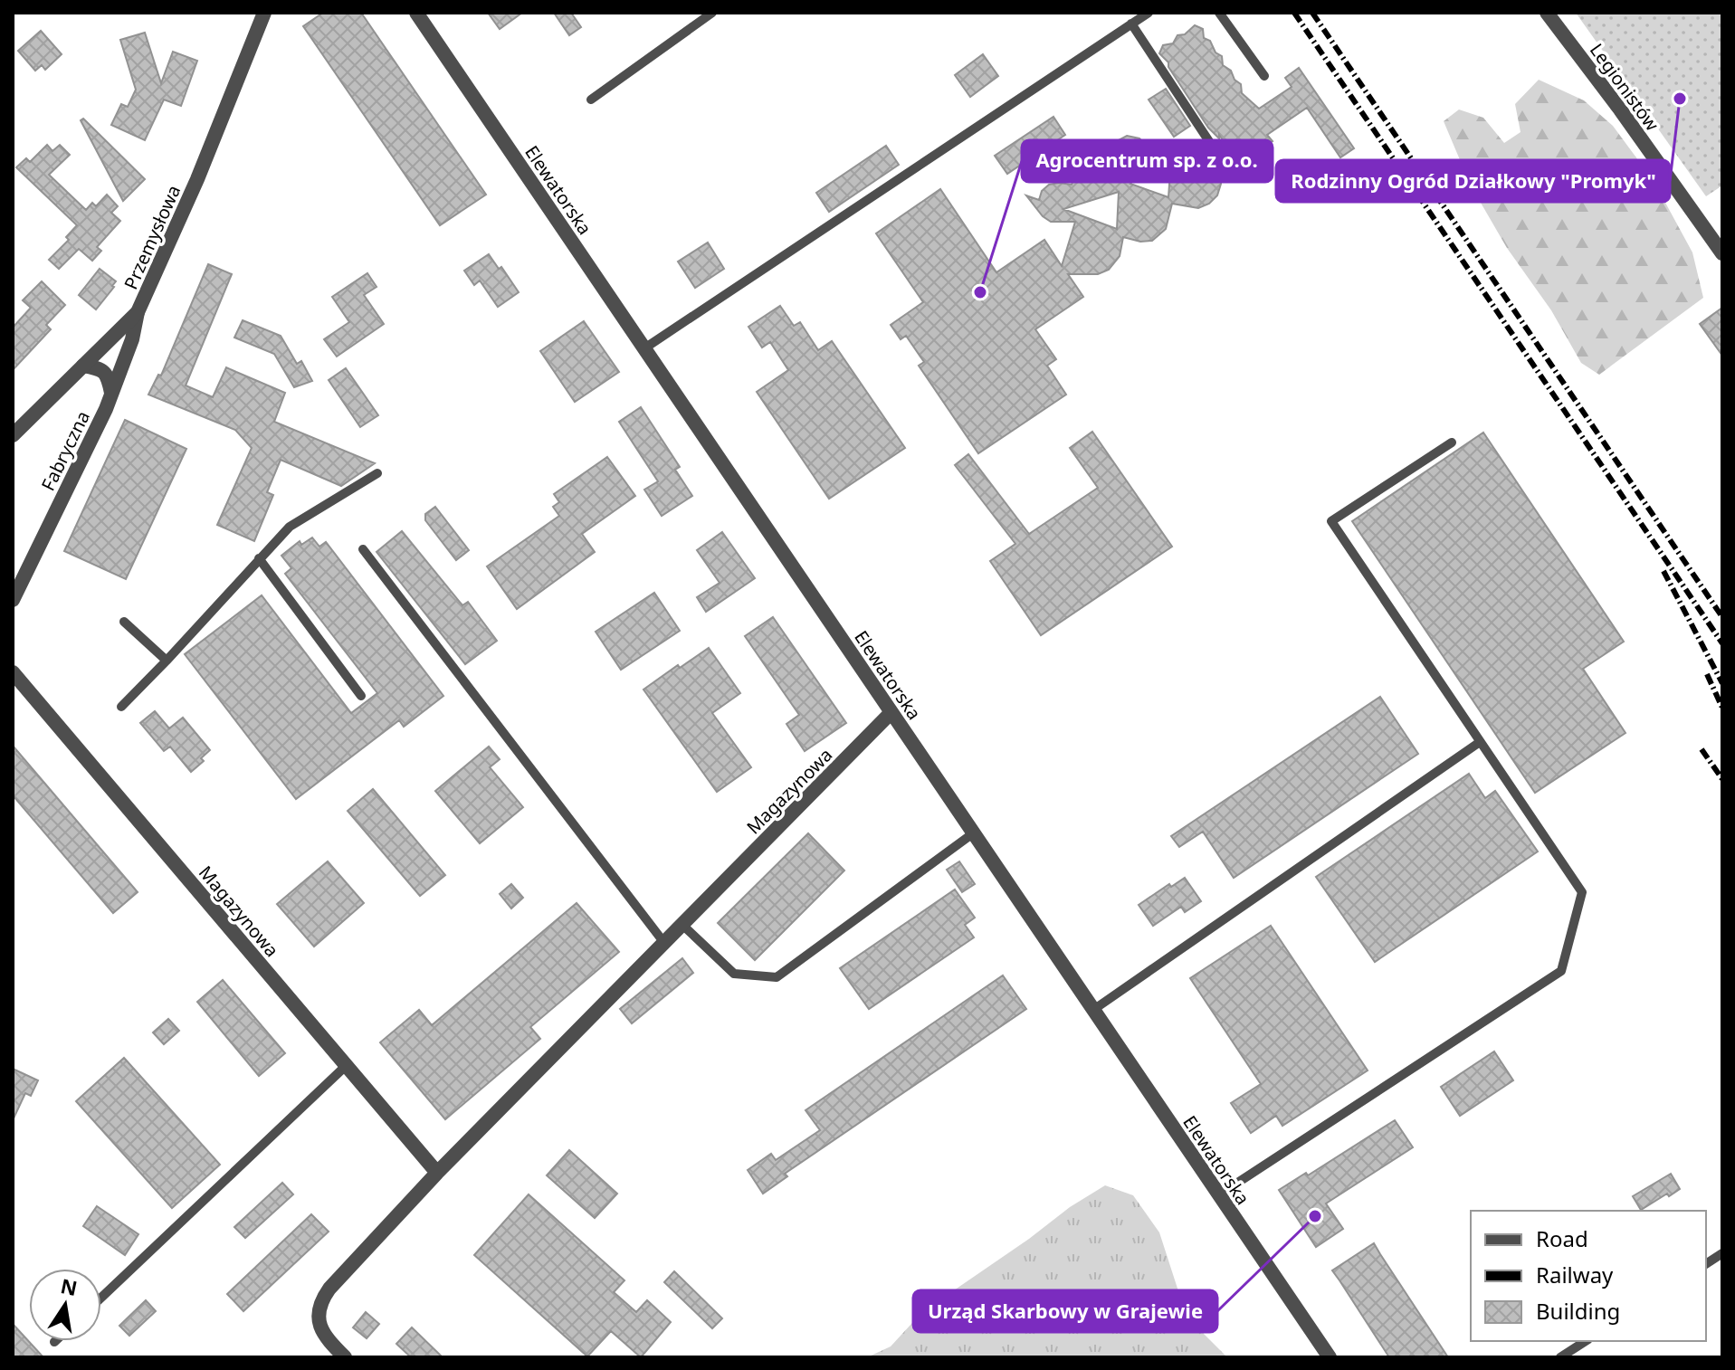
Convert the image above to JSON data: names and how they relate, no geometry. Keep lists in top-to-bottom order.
{
  "streets": {
    "street": [
      "Legionistów",
      "Elewatorska",
      "Przemysłowa",
      "Fabryczna",
      "Magazynowa"
    ]
  },
  "crossings": [
    ["Elewatorska", "Magazynowa"],
    ["Przemysłowa", "Fabryczna"]
  ],
  "places": ["Rodzinny Ogród Działkowy \"Promyk\"", "Agrocentrum sp. z o.o.", "Urząd Skarbowy w Grajewie"],
  "legend": ["Road", "Railway", "Building"],
  "north": "top"
}
